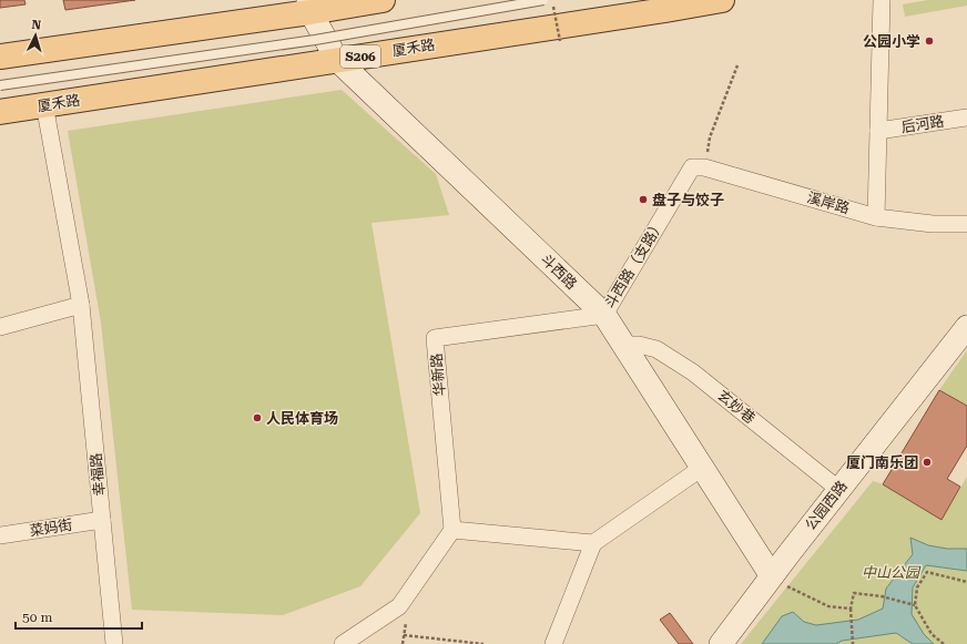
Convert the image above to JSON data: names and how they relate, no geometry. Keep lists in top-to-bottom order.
{
  "streets": {
    "main road": ["厦禾路", "S206"],
    "street": [
      "后河路",
      "溪岸路",
      "斗西路（支路）",
      "斗西路",
      "华新路",
      "玄妙巷",
      "幸福路",
      "公园西路",
      "菜妈街"
    ]
  },
  "crossings": [
    ["厦禾路", "斗西路"],
    ["厦禾路", "幸福路"],
    ["溪岸路", "斗西路（支路）"],
    ["斗西路（支路）", "斗西路"],
    ["斗西路（支路）", "华新路"],
    ["斗西路", "华新路"],
    ["斗西路", "玄妙巷"],
    ["斗西路", "公园西路"],
    ["玄妙巷", "公园西路"],
    ["幸福路", "菜妈街"]
  ],
  "parks": ["中山公园"],
  "places": [
    "公园小学",
    "盘子与饺子",
    "人民体育场",
    "厦门南乐团"
  ],
  "scale_bar": "50 m",
  "north": "top"
}
